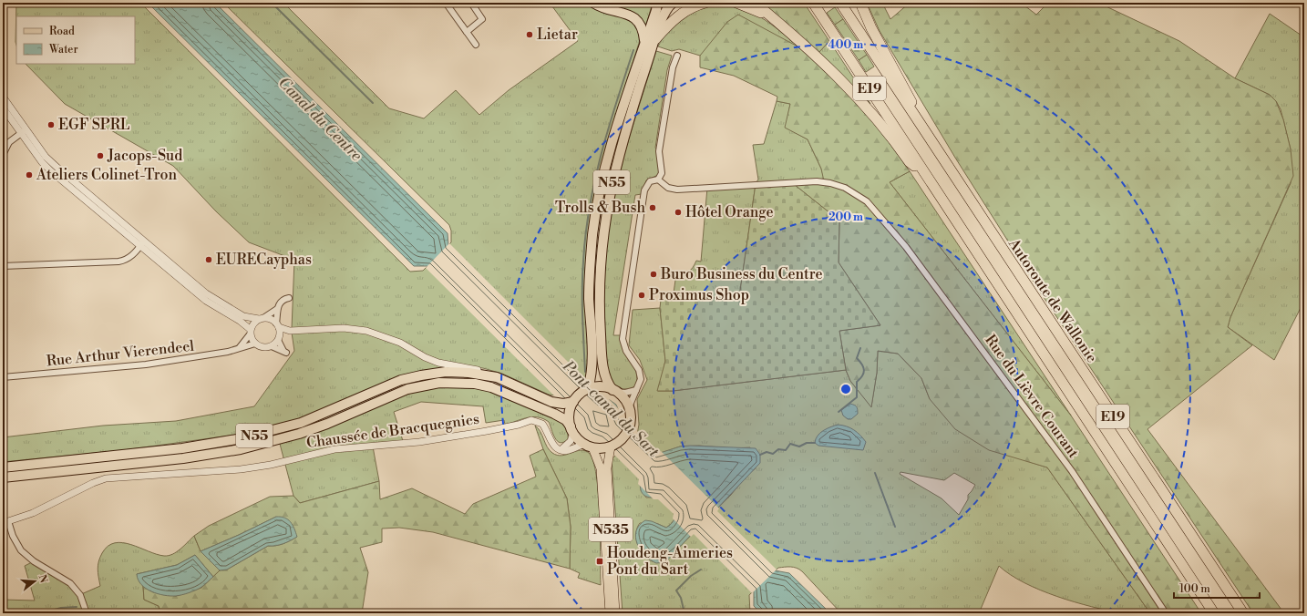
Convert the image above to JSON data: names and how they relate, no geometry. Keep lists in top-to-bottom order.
{
  "streets": {
    "highway": ["E19", "N55", "Autoroute de Wallonie"],
    "main road": ["N535"],
    "street": ["Rue Arthur Vierendeel", "Rue du Lièvre Courant", "Chaussée de Bracquegnies"]
  },
  "crossings": [
    ["N55", "N535"]
  ],
  "water": ["Canal du Centre", "Pont-canal du Sart"],
  "places": {
    "other": [
      "Lietar",
      "EGF SPRL",
      "Jacops-Sud",
      "Ateliers Colinet-Tron",
      "Trolls & Bush",
      "Hôtel Orange",
      "EURECayphas",
      "Buro Business du Centre",
      "Proximus Shop"
    ],
    "transit": ["Houdeng-Aimeries Pont du Sart"]
  },
  "legend": ["Road", "Water"],
  "scale_bar": "100 m",
  "north": "right",
  "rings": ["400 m", "200 m"]
}
